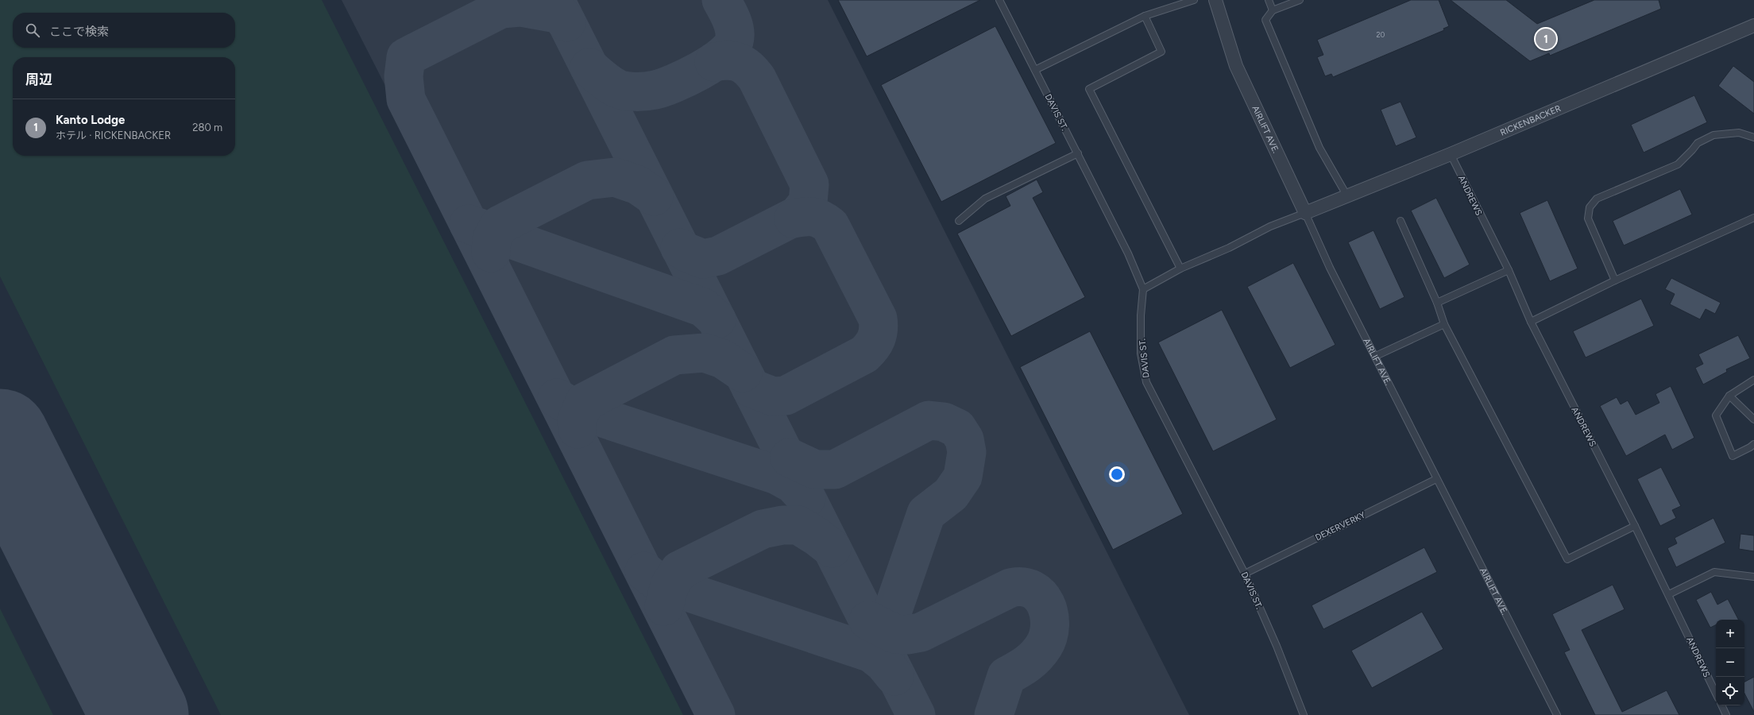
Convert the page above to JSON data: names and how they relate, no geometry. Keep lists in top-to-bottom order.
{
  "streets": {
    "street": ["RICKENBACKER", "AIRLIFT AVE."],
    "lane": ["DAVIS ST.", "ANDREWS", "DEXERVERKY"]
  },
  "crossings": [
    ["DAVIS ST.", "DEXERVERKY"],
    ["RICKENBACKER", "AIRLIFT AVE."],
    ["RICKENBACKER", "ANDREWS"],
    ["AIRLIFT AVE.", "DEXERVERKY"]
  ],
  "house_numbers": ["20"],
  "page": {
    "search": "ここで検索",
    "pins": "1",
    "heading": "周辺",
    "list": [
      {
        "mark": "1",
        "name": "Kanto Lodge",
        "note": "ホテル · RICKENBACKER",
        "value": "280 m"
      }
    ],
    "map_buttons": ["+", "−"]
  }
}
